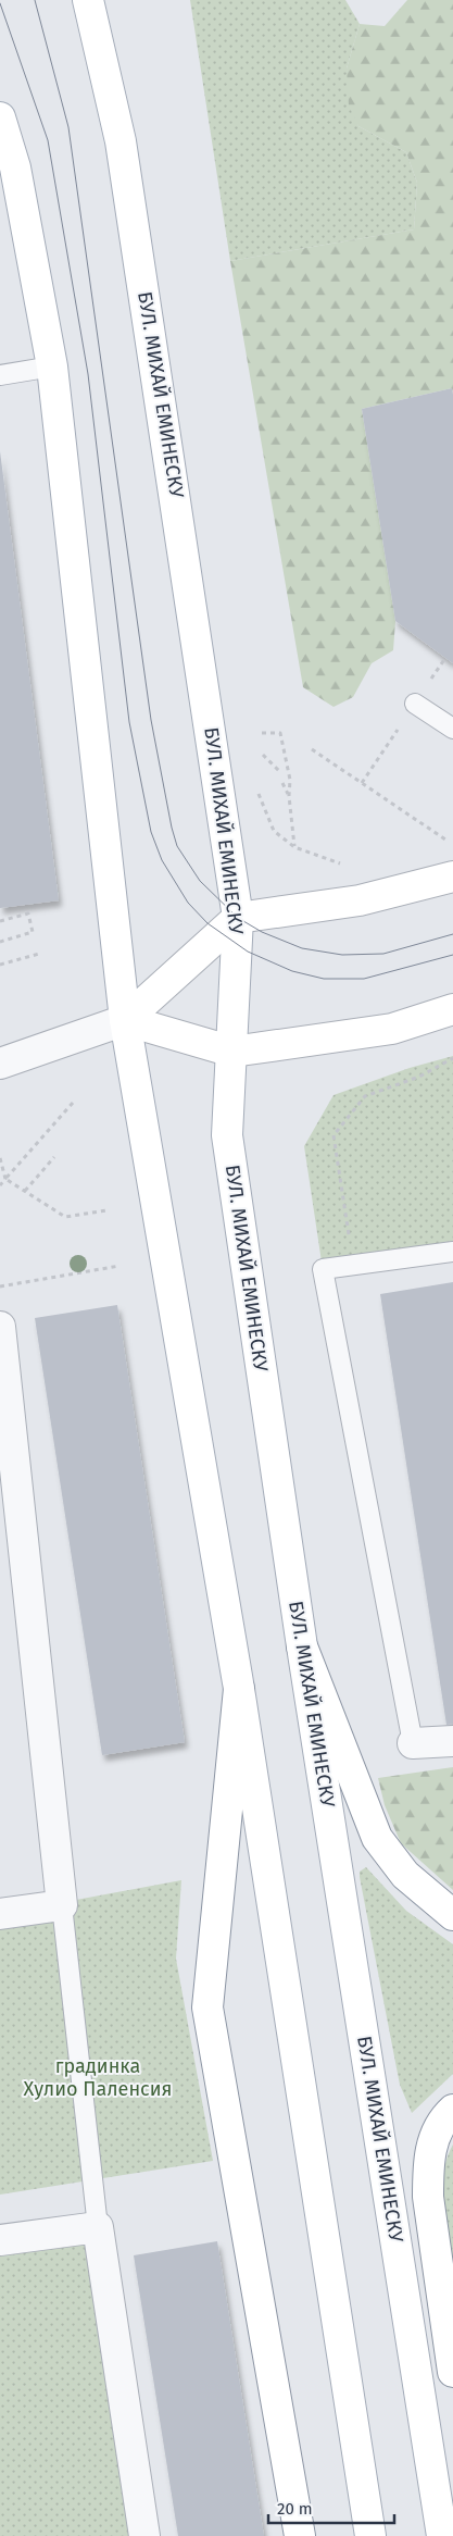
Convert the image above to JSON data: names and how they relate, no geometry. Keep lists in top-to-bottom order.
{
  "streets": {
    "main road": ["БУЛ. МИХАЙ ЕМИНЕСКУ"]
  },
  "parks": ["градинка Хулио Паленсия"],
  "scale_bar": "20 m"
}
